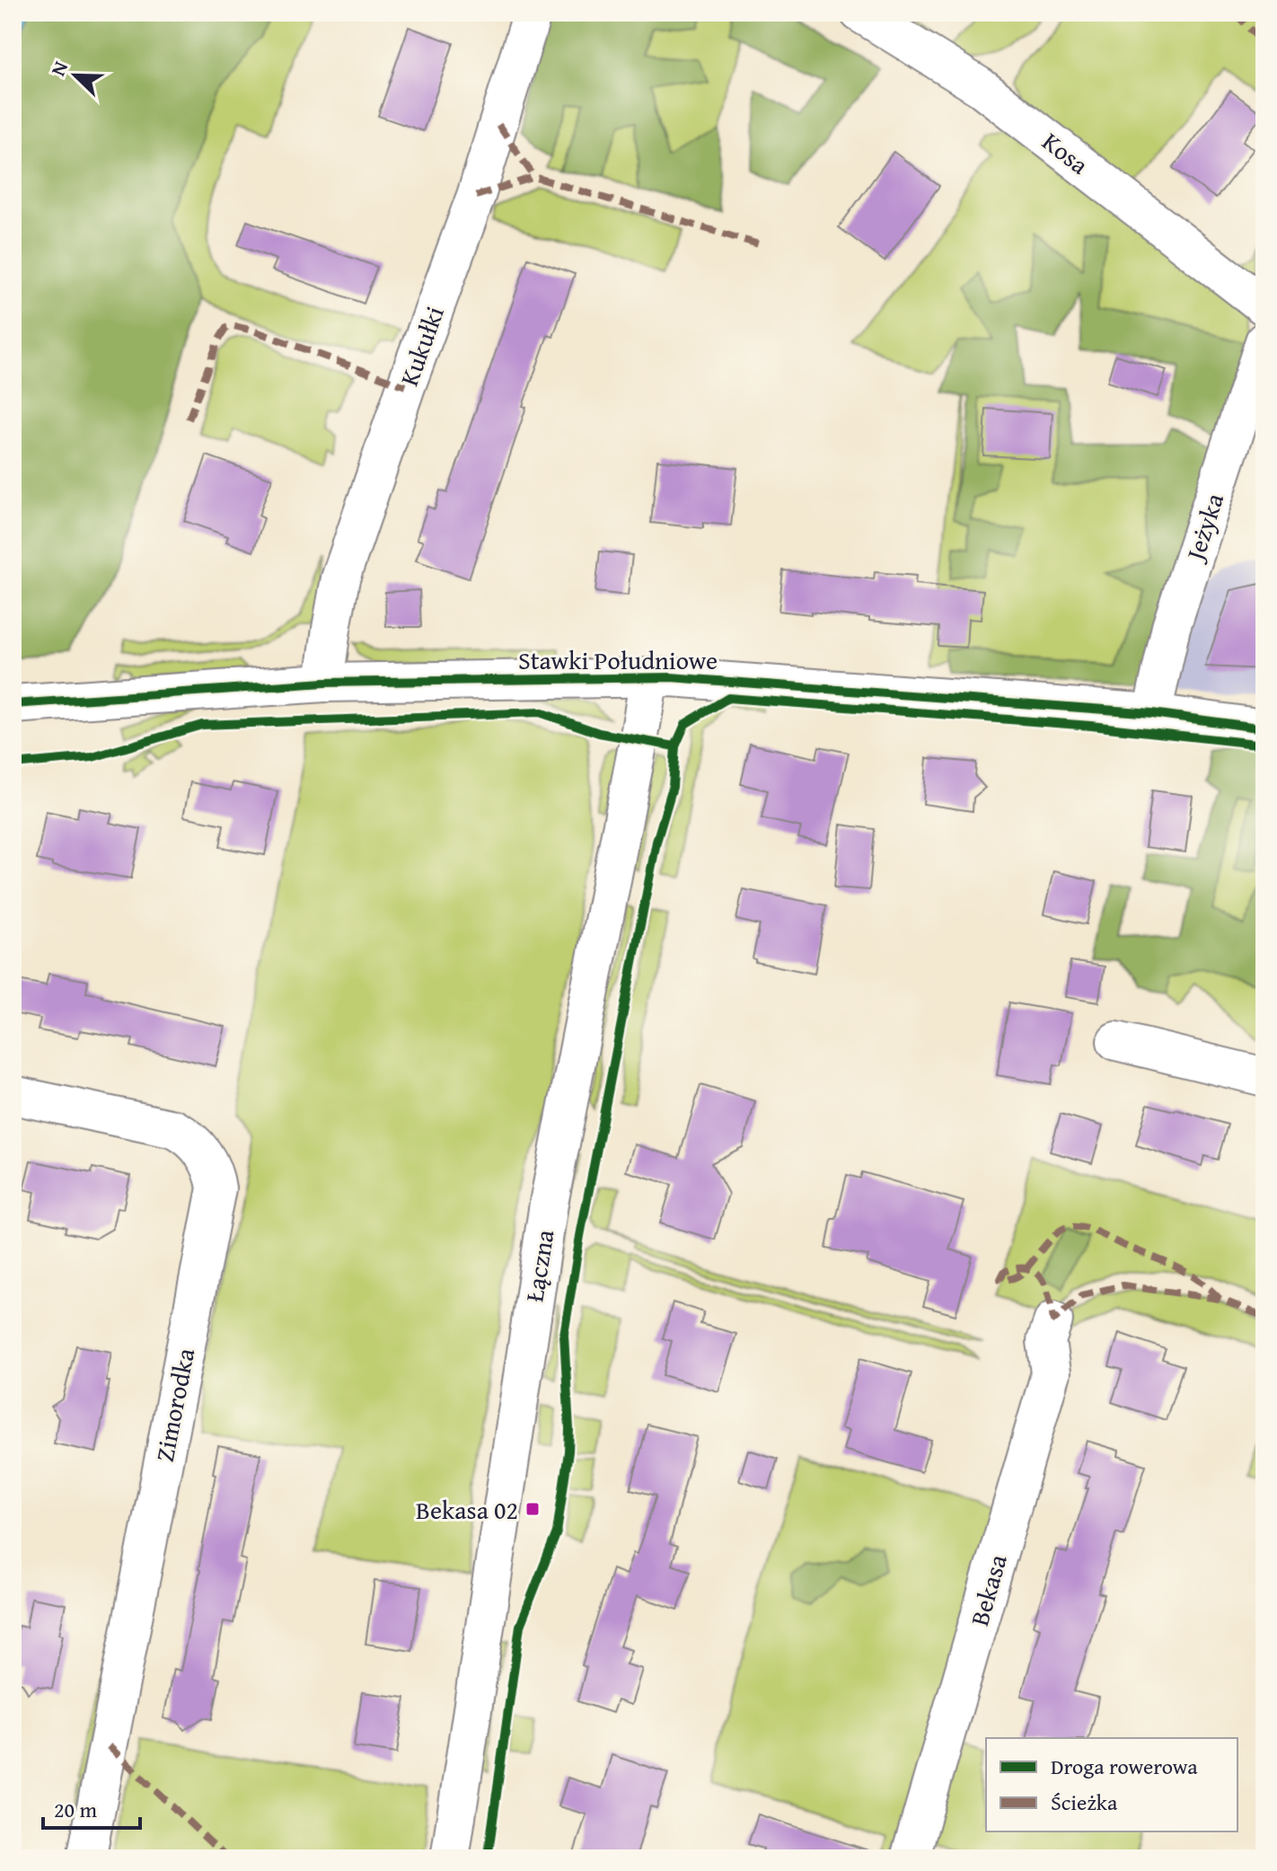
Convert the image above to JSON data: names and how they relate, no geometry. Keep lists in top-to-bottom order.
{
  "streets": {
    "street": [
      "Kosa",
      "Kukułki",
      "Jeżyka",
      "Stawki Południowe",
      "Łączna",
      "Zimorodka",
      "Bekasa"
    ]
  },
  "crossings": [
    ["Kukułki", "Stawki Południowe"],
    ["Jeżyka", "Stawki Południowe"],
    ["Stawki Południowe", "Łączna"]
  ],
  "places": {
    "transit": ["Bekasa 02"]
  },
  "legend": ["Droga rowerowa", "Ścieżka"],
  "scale_bar": "20 m",
  "north": "top left"
}
